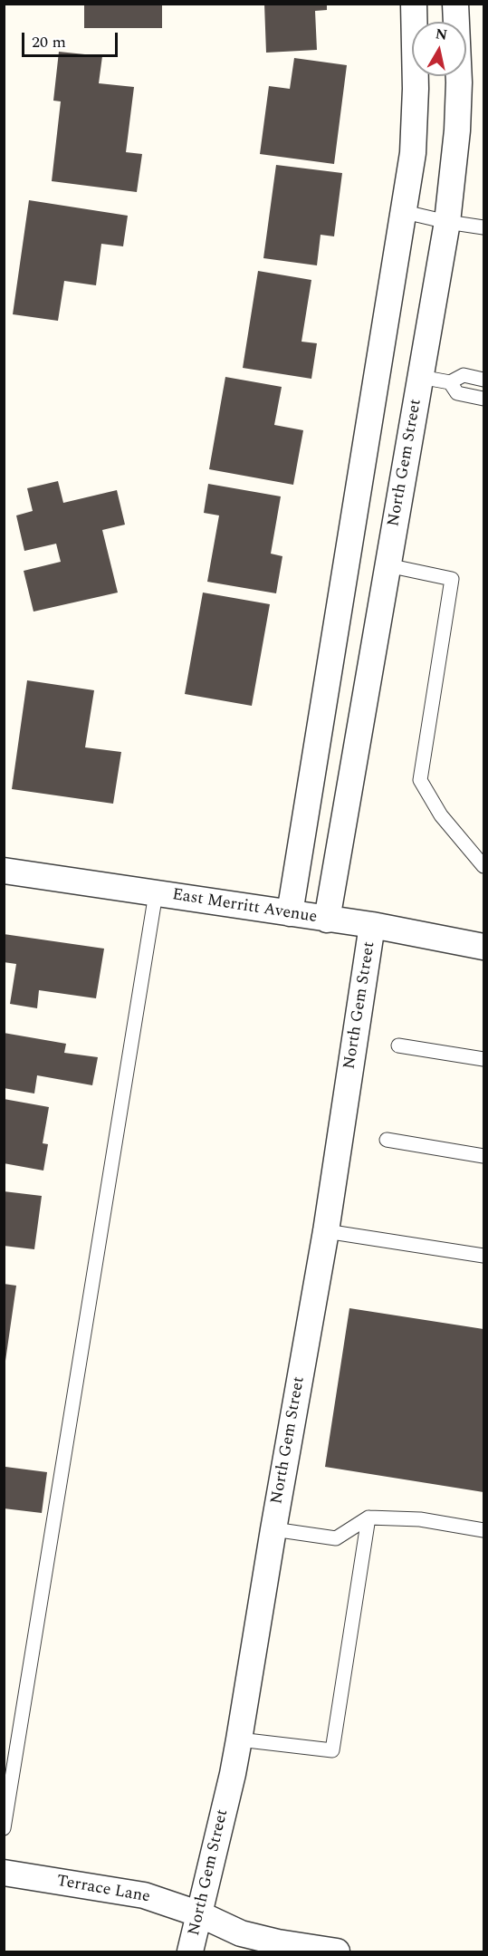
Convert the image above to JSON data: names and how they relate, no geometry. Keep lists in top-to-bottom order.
{
  "streets": {
    "street": ["North Gem Street", "East Merritt Avenue", "Terrace Lane"]
  },
  "crossings": [
    ["North Gem Street", "East Merritt Avenue"],
    ["North Gem Street", "Terrace Lane"]
  ],
  "scale_bar": "20 m",
  "north": "top"
}
